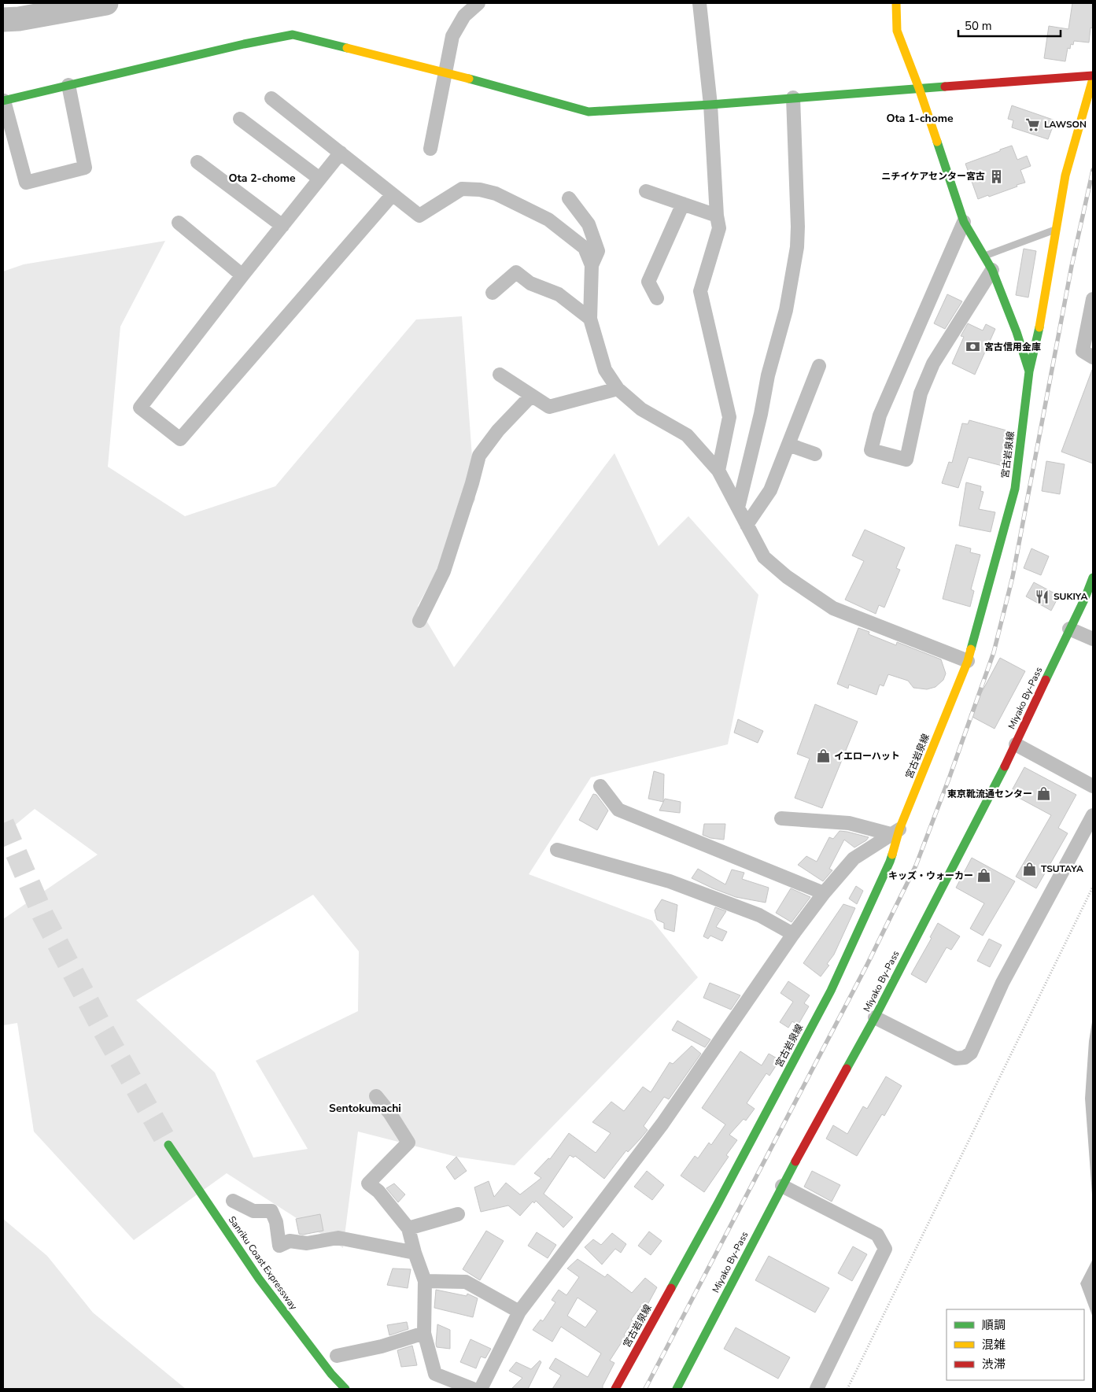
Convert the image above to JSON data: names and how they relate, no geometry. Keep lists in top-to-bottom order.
{
  "streets": {
    "main road": ["宮古岩泉線", "Miyako By-Pass", "Sanriku Coast Expressway"]
  },
  "districts": ["Ota 1-chome", "Ota 2-chome", "Sentokumachi"],
  "places": {
    "supermarket": ["LAWSON"],
    "building": ["ニチイケアセンター宮古"],
    "bank": ["宮古信用金庫"],
    "restaurant": ["SUKIYA"],
    "shop": [
      "イエローハット",
      "東京靴流通センター",
      "TSUTAYA",
      "キッズ・ウォーカー"
    ]
  },
  "legend": ["順調", "混雑", "渋滞"],
  "scale_bar": "50 m"
}
